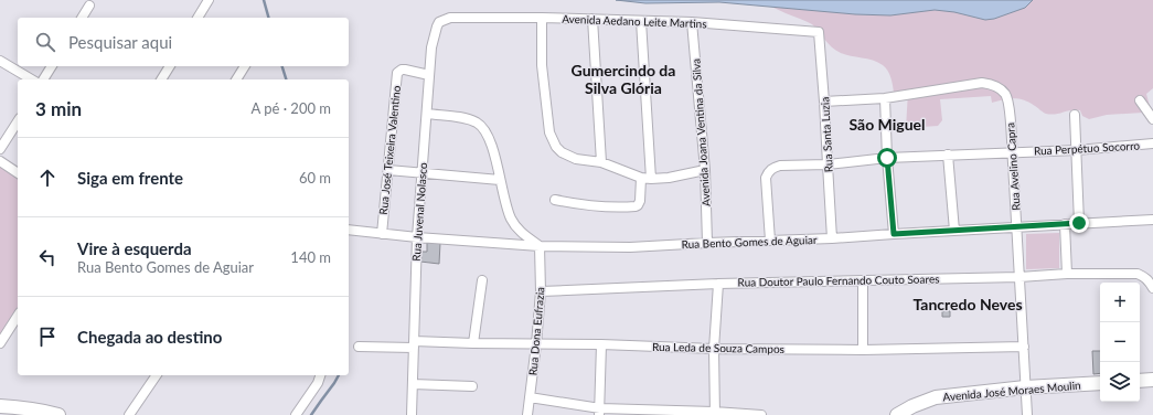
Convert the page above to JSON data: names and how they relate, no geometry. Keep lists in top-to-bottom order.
{
  "streets": {
    "main road": ["Avenida José Moraes Moulin"],
    "street": [
      "Avenida Aedano Leite Martins",
      "Avenida Joana Ventina da Silva",
      "Rua Santa Luzia",
      "Rua Perpétuo Socorro",
      "Rua José Teixeira Valentino",
      "Rua Avelino Capra",
      "Rua Juvenal Nolasco",
      "Rua Bento Gomes de Aguiar",
      "Rua Doutor Paulo Fernando Couto Soares",
      "Rua Dona Eufrazia",
      "Rua Leda de Souza Campos"
    ]
  },
  "crossings": [
    ["Avenida Aedano Leite Martins", "Avenida Joana Ventina da Silva"],
    ["Avenida Aedano Leite Martins", "Rua Santa Luzia"],
    ["Avenida Aedano Leite Martins", "Rua Juvenal Nolasco"],
    ["Avenida Joana Ventina da Silva", "Rua Bento Gomes de Aguiar"],
    ["Rua Santa Luzia", "Rua Perpétuo Socorro"],
    ["Rua Santa Luzia", "Rua Bento Gomes de Aguiar"],
    ["Rua Perpétuo Socorro", "Rua Avelino Capra"],
    ["Rua Perpétuo Socorro", "Rua Bento Gomes de Aguiar"],
    ["Rua José Teixeira Valentino", "Rua Juvenal Nolasco"],
    ["Rua José Teixeira Valentino", "Rua Bento Gomes de Aguiar"],
    ["Rua Avelino Capra", "Rua Bento Gomes de Aguiar"],
    ["Rua Avelino Capra", "Rua Doutor Paulo Fernando Couto Soares"],
    ["Rua Avelino Capra", "Rua Leda de Souza Campos"],
    ["Rua Avelino Capra", "Avenida José Moraes Moulin"],
    ["Rua Juvenal Nolasco", "Rua Bento Gomes de Aguiar"],
    ["Rua Juvenal Nolasco", "Rua Leda de Souza Campos"],
    ["Rua Bento Gomes de Aguiar", "Rua Dona Eufrazia"],
    ["Rua Doutor Paulo Fernando Couto Soares", "Rua Dona Eufrazia"],
    ["Rua Dona Eufrazia", "Rua Leda de Souza Campos"]
  ],
  "districts": ["Gumercindo da Silva Glória", "São Miguel", "Tancredo Neves"],
  "page": {
    "search": "Pesquisar aqui",
    "heading": ["3 min", "A pé · 200 m"],
    "list": [
      ["Siga em frente", "60 m"],
      ["Vire à esquerda", "Rua Bento Gomes de Aguiar", "140 m"],
      "Chegada ao destino"
    ],
    "map_buttons": ["+", "−"]
  }
}
